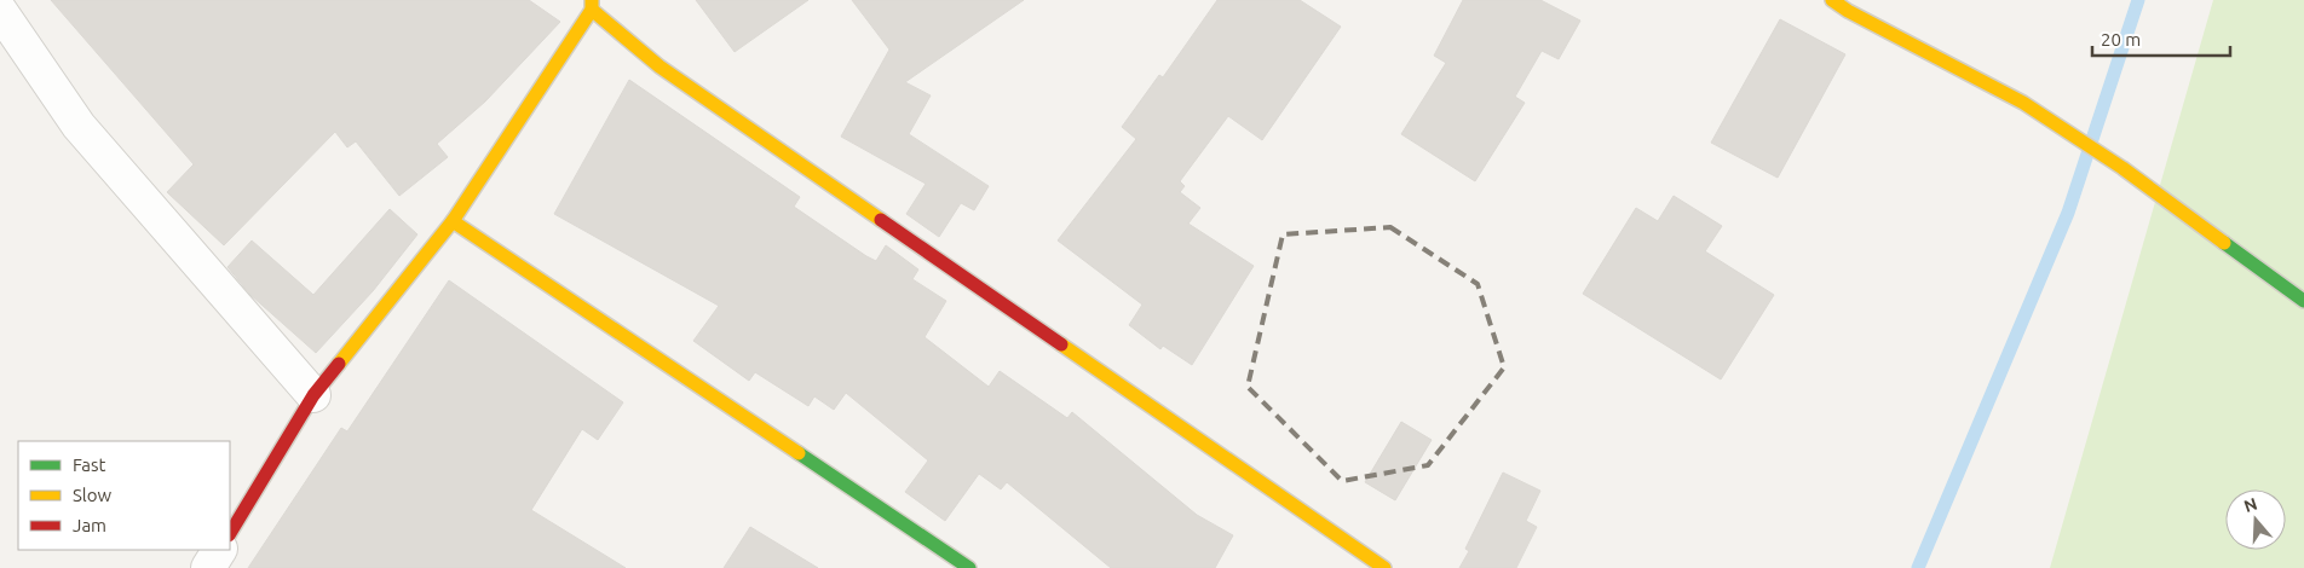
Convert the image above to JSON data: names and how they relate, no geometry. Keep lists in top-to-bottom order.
{
  "legend": ["Fast", "Slow", "Jam"],
  "scale_bar": "20 m",
  "north": "top"
}
